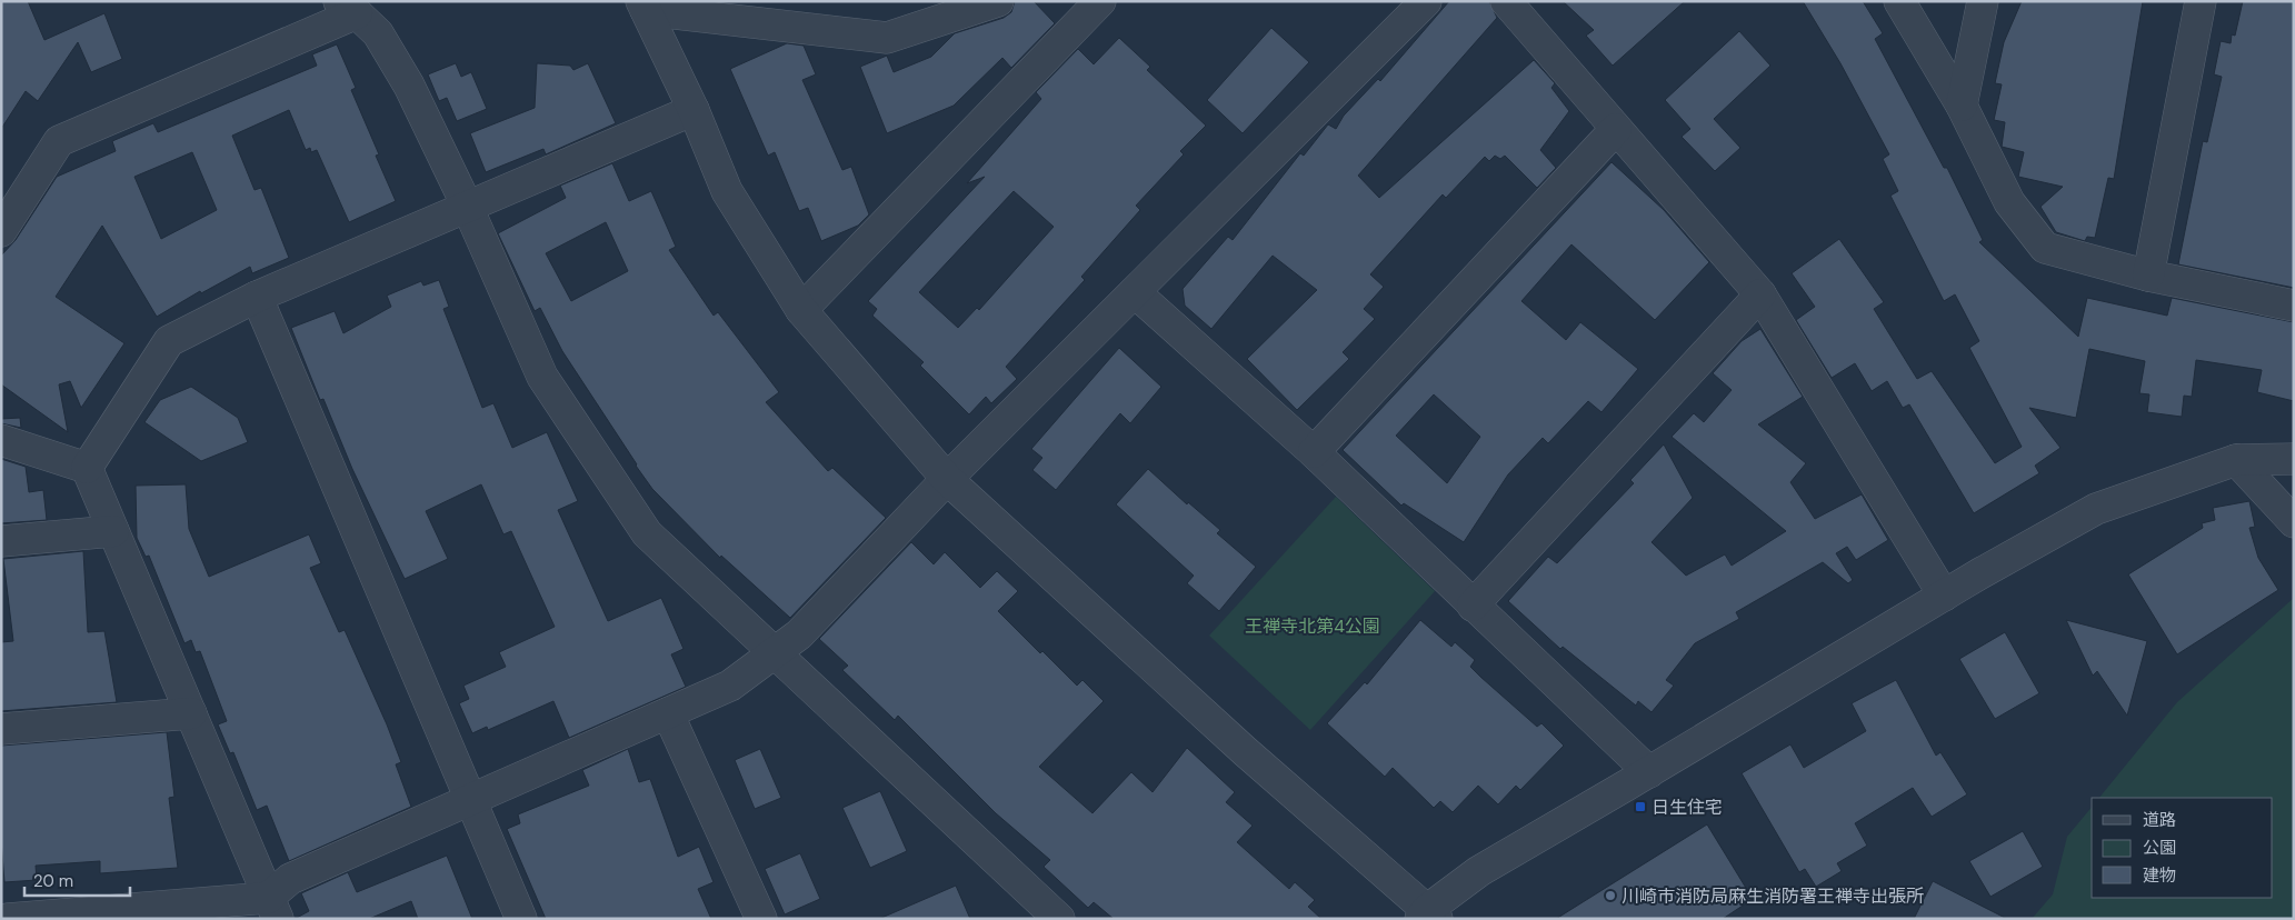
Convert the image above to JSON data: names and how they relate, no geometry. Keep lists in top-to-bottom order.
{
  "parks": ["王禅寺北第4公園"],
  "places": {
    "transit": ["日生住宅"],
    "other": ["川崎市消防局麻生消防署王禅寺出張所"]
  },
  "legend": ["道路", "公園", "建物"],
  "scale_bar": "20 m"
}
